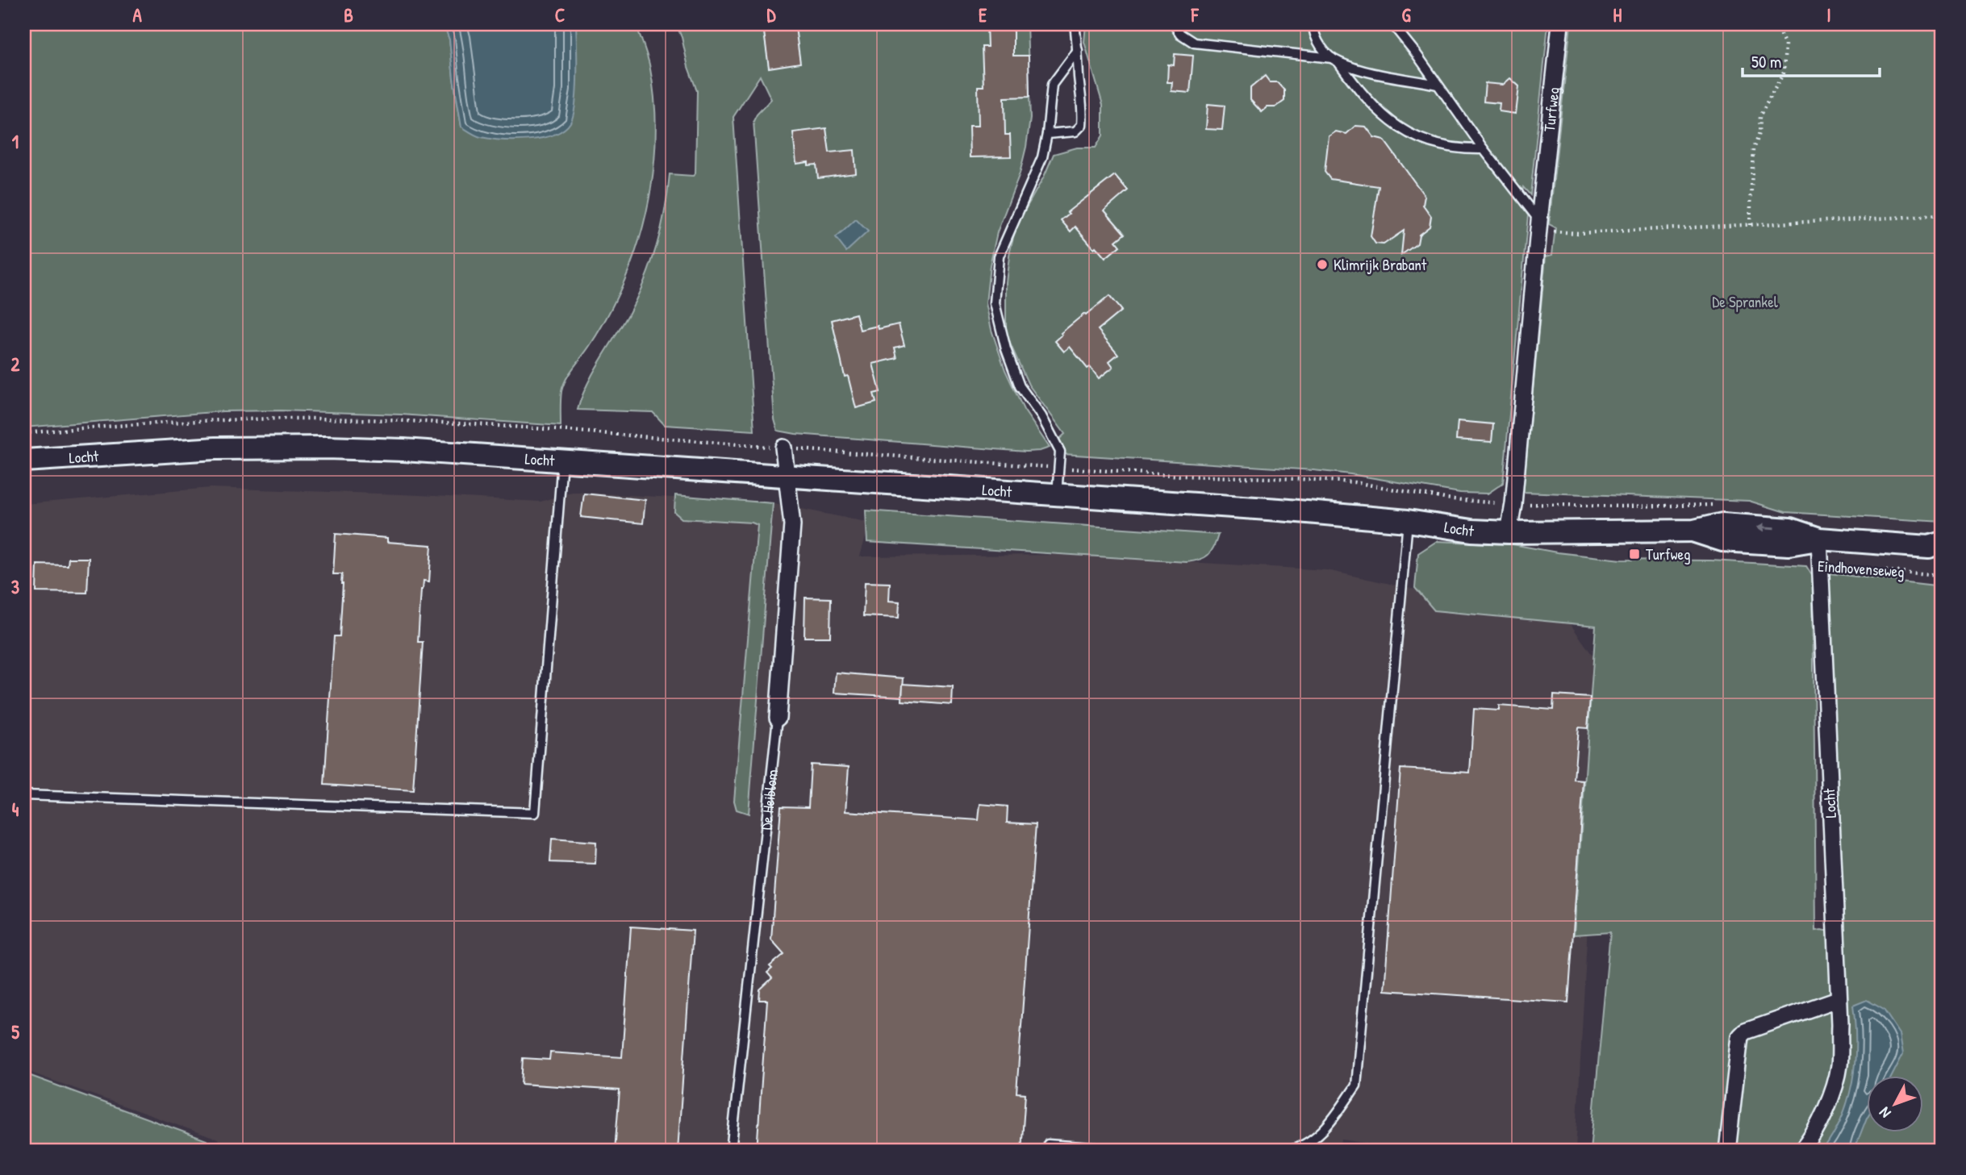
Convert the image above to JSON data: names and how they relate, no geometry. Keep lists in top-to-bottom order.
{
  "streets": {
    "street": [
      "Turfweg",
      "Locht",
      "Eindhovenseweg",
      "De Heiblom"
    ]
  },
  "crossings": [
    ["Turfweg", "Locht"],
    ["Locht", "Eindhovenseweg"],
    ["Locht", "De Heiblom"]
  ],
  "parks": ["De Sprankel"],
  "places": {
    "other": ["Klimrijk Brabant"],
    "transit": ["Turfweg"]
  },
  "scale_bar": "50 m",
  "north": "bottom left",
  "grid": {
    "columns": [
      "A",
      "B",
      "C",
      "D",
      "E",
      "F",
      "G",
      "H",
      "I"
    ],
    "rows": [
      "1",
      "2",
      "3",
      "4",
      "5"
    ]
  }
}
